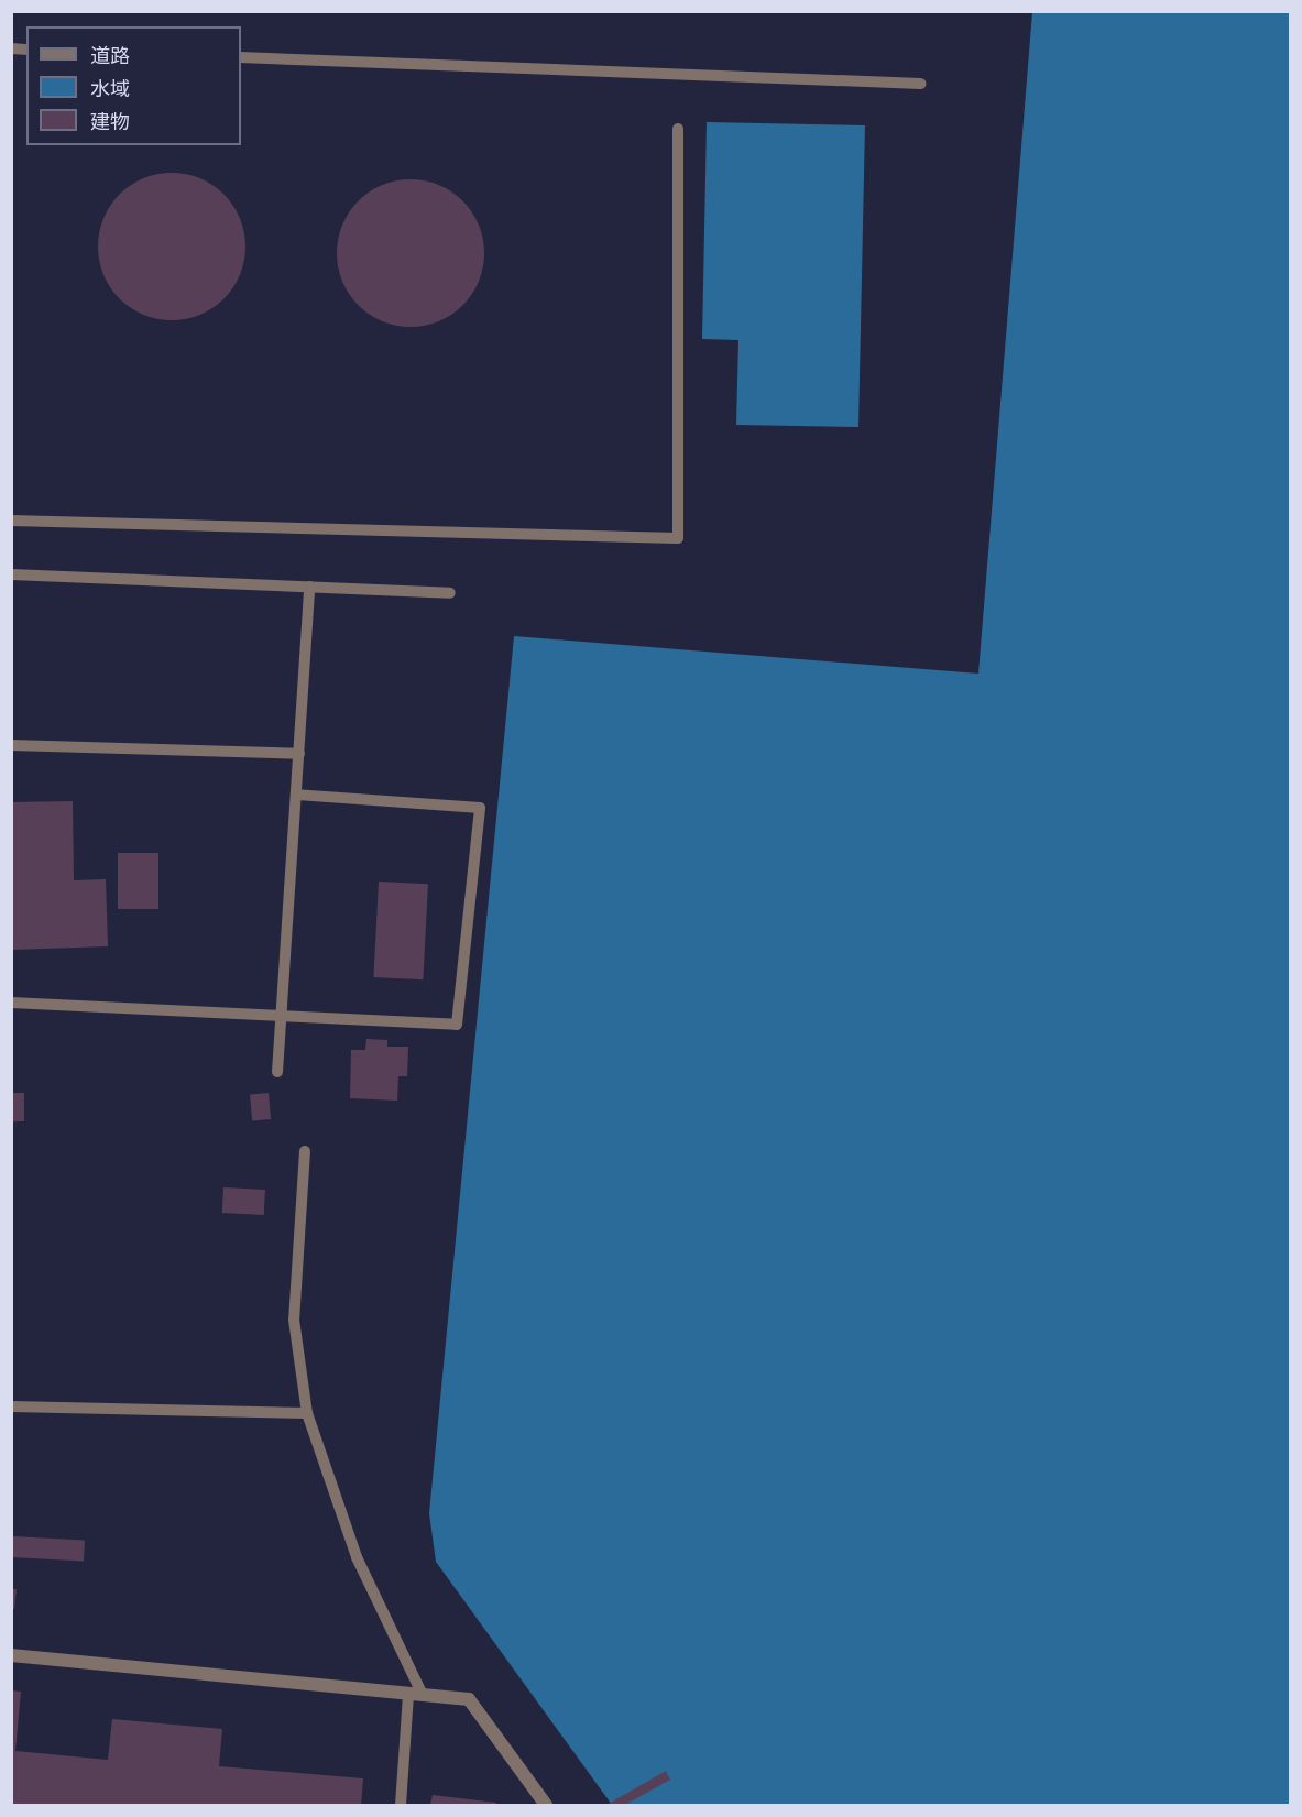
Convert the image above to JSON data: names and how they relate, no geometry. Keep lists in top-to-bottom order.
{
  "legend": ["道路", "水域", "建物"]
}
